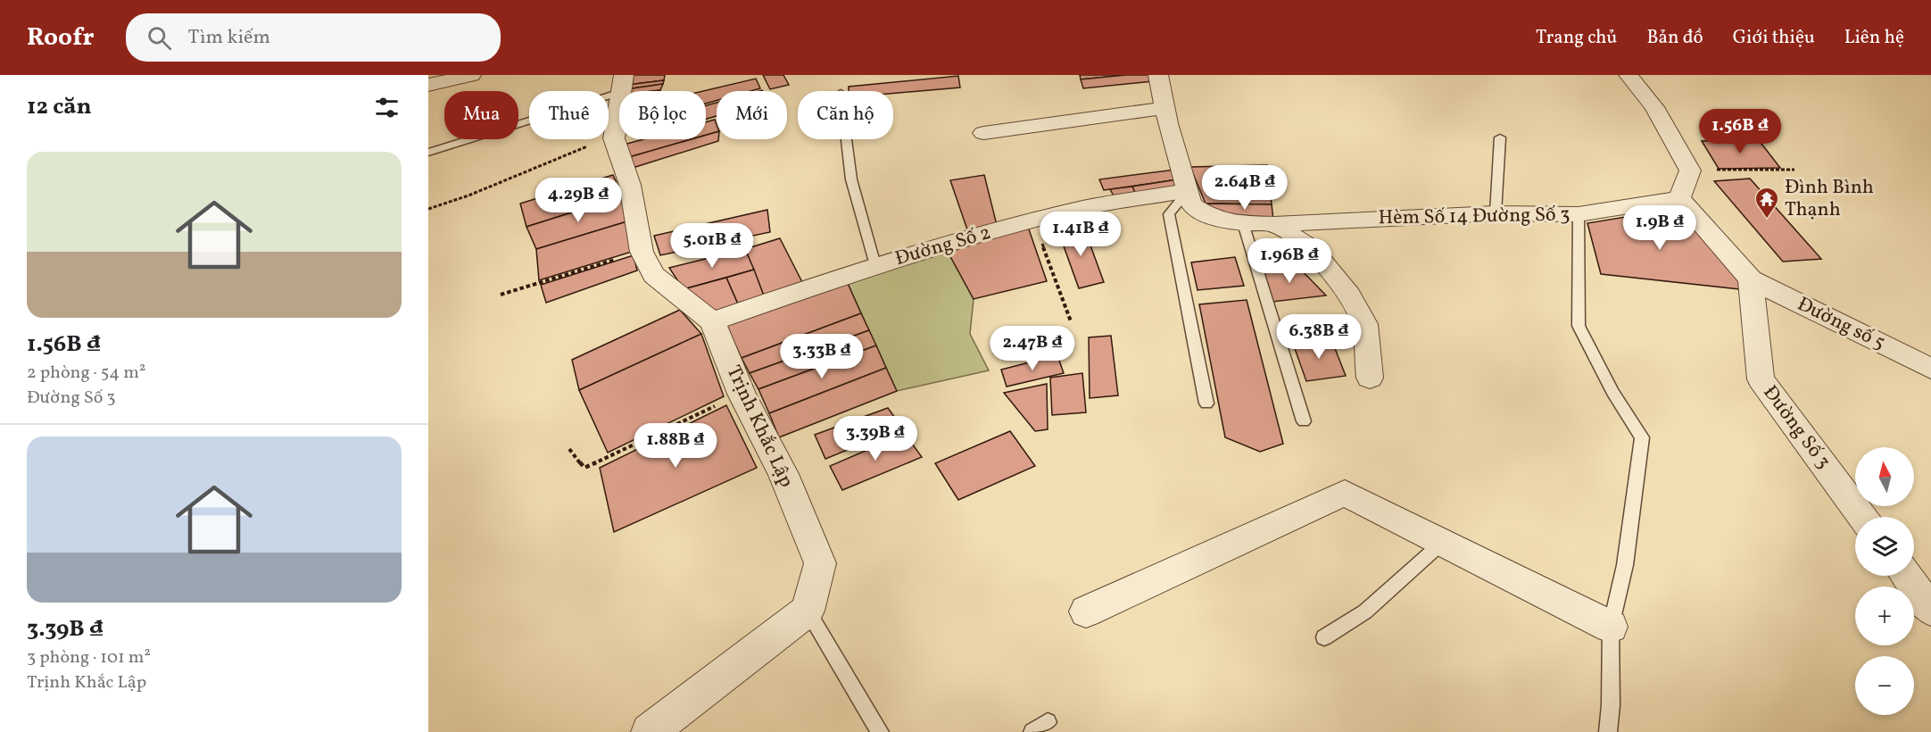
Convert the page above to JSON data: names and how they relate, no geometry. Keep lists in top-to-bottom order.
{
  "streets": {
    "street": [
      "Hèm Số 14 Đường Số 3",
      "Đường Số 2",
      "Đường số 5",
      "Trịnh Khắc Lập",
      "Đường Số 3"
    ]
  },
  "crossings": [
    ["Hèm Số 14 Đường Số 3", "Đường Số 2"],
    ["Đường Số 2", "Trịnh Khắc Lập"],
    ["Đường số 5", "Đường Số 3"]
  ],
  "places": {
    "temple": ["Đình Bình Thạnh"]
  },
  "north": "top",
  "page": {
    "header": "Roofr",
    "search": "Tìm kiếm",
    "nav": [
      "Trang chủ",
      "Bản đồ",
      "Giới thiệu",
      "Liên hệ"
    ],
    "heading": "12 căn",
    "chip": [
      "Mua",
      "Thuê",
      "Bộ lọc",
      "Mới",
      "Căn hộ"
    ],
    "price": [
      "1.56B ₫",
      "2.64B ₫",
      "4.29B ₫",
      "1.9B ₫",
      "1.41B ₫",
      "5.01B ₫",
      "1.96B ₫",
      "6.38B ₫",
      "2.47B ₫",
      "3.33B ₫",
      "3.39B ₫",
      "1.88B ₫"
    ],
    "list": [
      {
        "name": "1.56B ₫",
        "note": "2 phòng · 54 m² · Đường Số 3"
      },
      {
        "name": "3.39B ₫",
        "note": "3 phòng · 101 m² · Trịnh Khắc Lập"
      }
    ],
    "map_buttons": ["+", "−"]
  }
}
